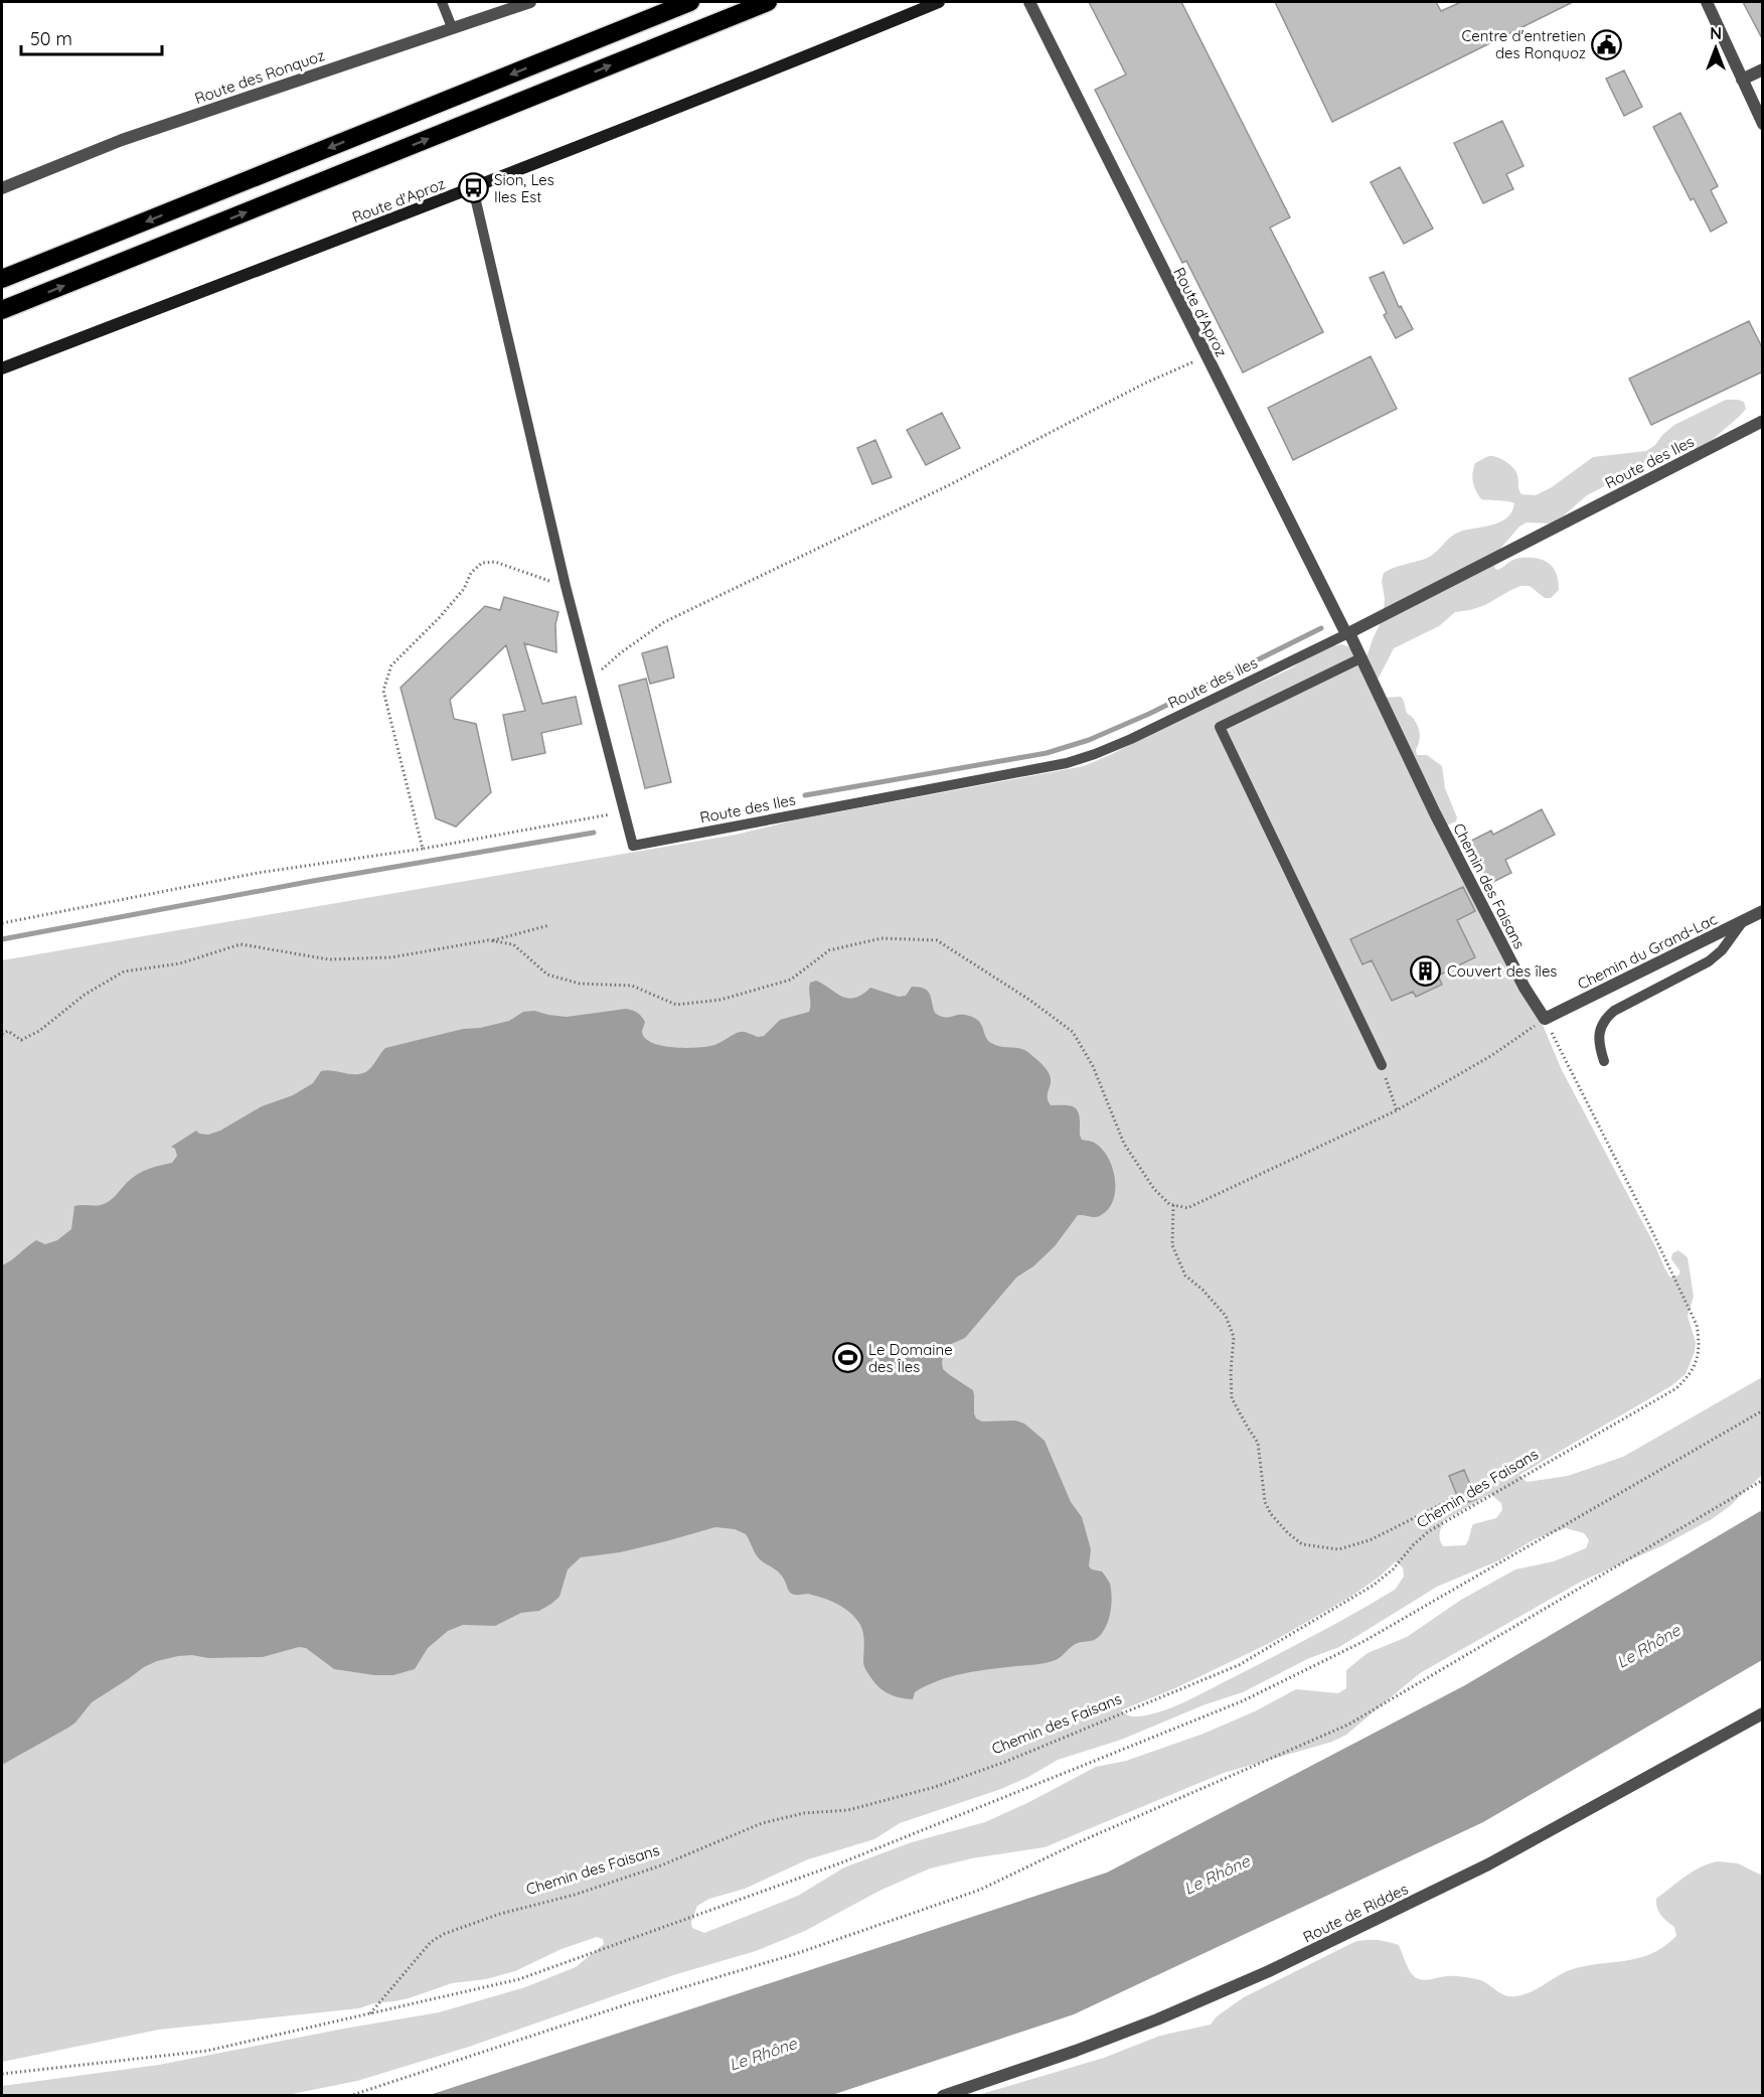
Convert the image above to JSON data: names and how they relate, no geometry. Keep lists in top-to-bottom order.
{
  "streets": {
    "street": [
      "Route des Ronquoz",
      "Route d'Aproz",
      "Route des Iles",
      "Chemin des Faisans",
      "Chemin du Grand-Lac",
      "Route de Riddes"
    ]
  },
  "crossings": [
    ["Route d'Aproz", "Route des Iles"],
    ["Route d'Aproz", "Chemin des Faisans"],
    ["Route des Iles", "Chemin des Faisans"],
    ["Chemin des Faisans", "Chemin du Grand-Lac"]
  ],
  "water": ["Le Rhône"],
  "places": {
    "public building": ["Centre d'entretien des Ronquoz"],
    "bus stop": ["Sion, Les Iles Est"],
    "building": ["Couvert des îles"],
    "sports": ["Le Domaine des Îles"]
  },
  "scale_bar": "50 m",
  "north": "top"
}
